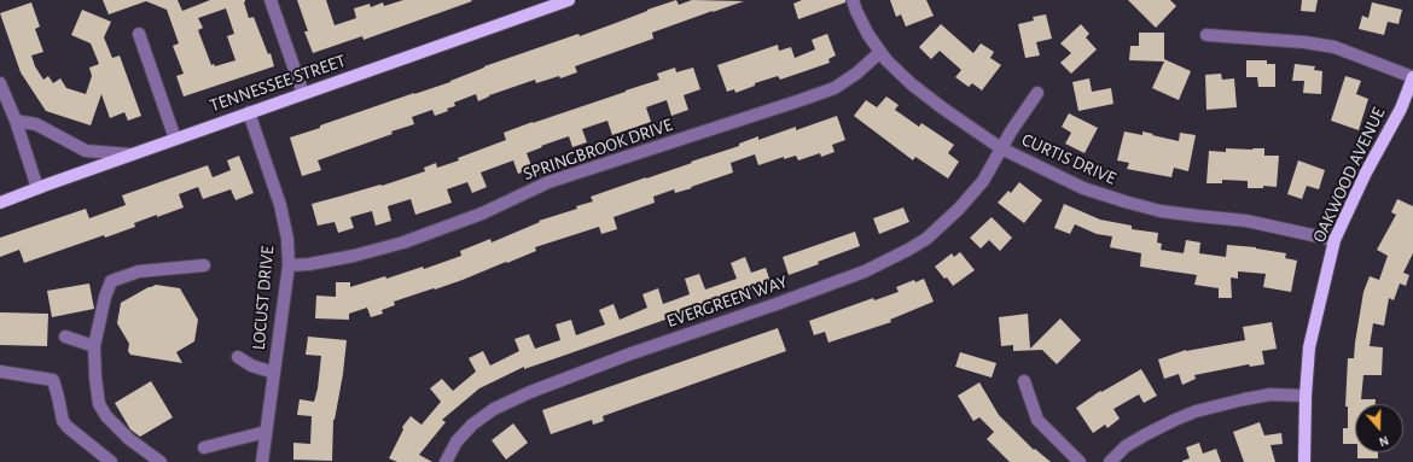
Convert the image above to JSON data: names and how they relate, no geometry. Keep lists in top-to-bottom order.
{
  "streets": {
    "main road": ["TENNESSEE STREET", "OAKWOOD AVENUE"],
    "street": [
      "SPRINGBROOK DRIVE",
      "CURTIS DRIVE",
      "LOCUST DRIVE",
      "EVERGREEN WAY"
    ]
  },
  "crossings": [
    ["TENNESSEE STREET", "LOCUST DRIVE"],
    ["SPRINGBROOK DRIVE", "CURTIS DRIVE"],
    ["SPRINGBROOK DRIVE", "LOCUST DRIVE"],
    ["CURTIS DRIVE", "OAKWOOD AVENUE"],
    ["CURTIS DRIVE", "EVERGREEN WAY"]
  ],
  "north": "bottom"
}
